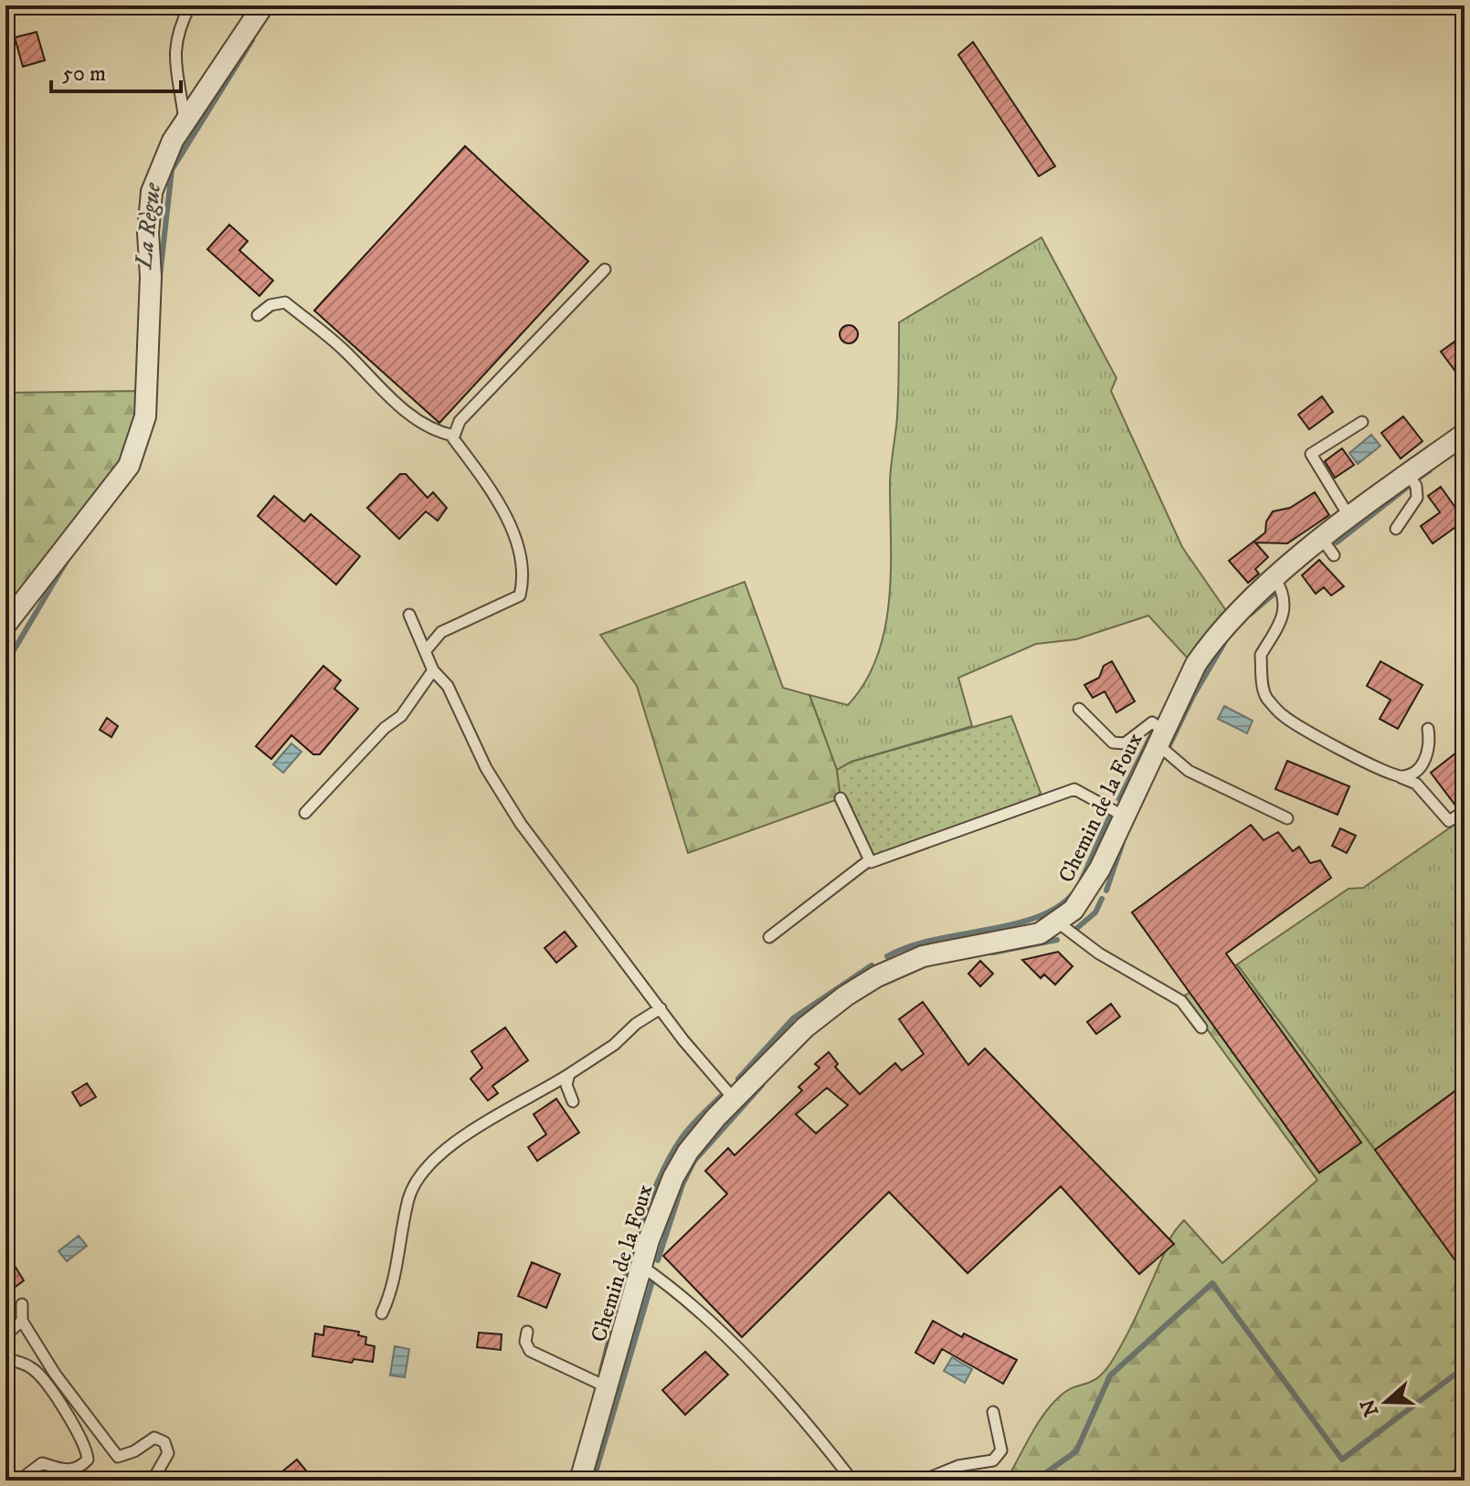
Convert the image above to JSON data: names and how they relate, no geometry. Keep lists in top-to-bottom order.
{
  "streets": {
    "street": ["Chemin de la Foux"]
  },
  "water": ["La Règue"],
  "scale_bar": "50 m",
  "north": "left"
}
